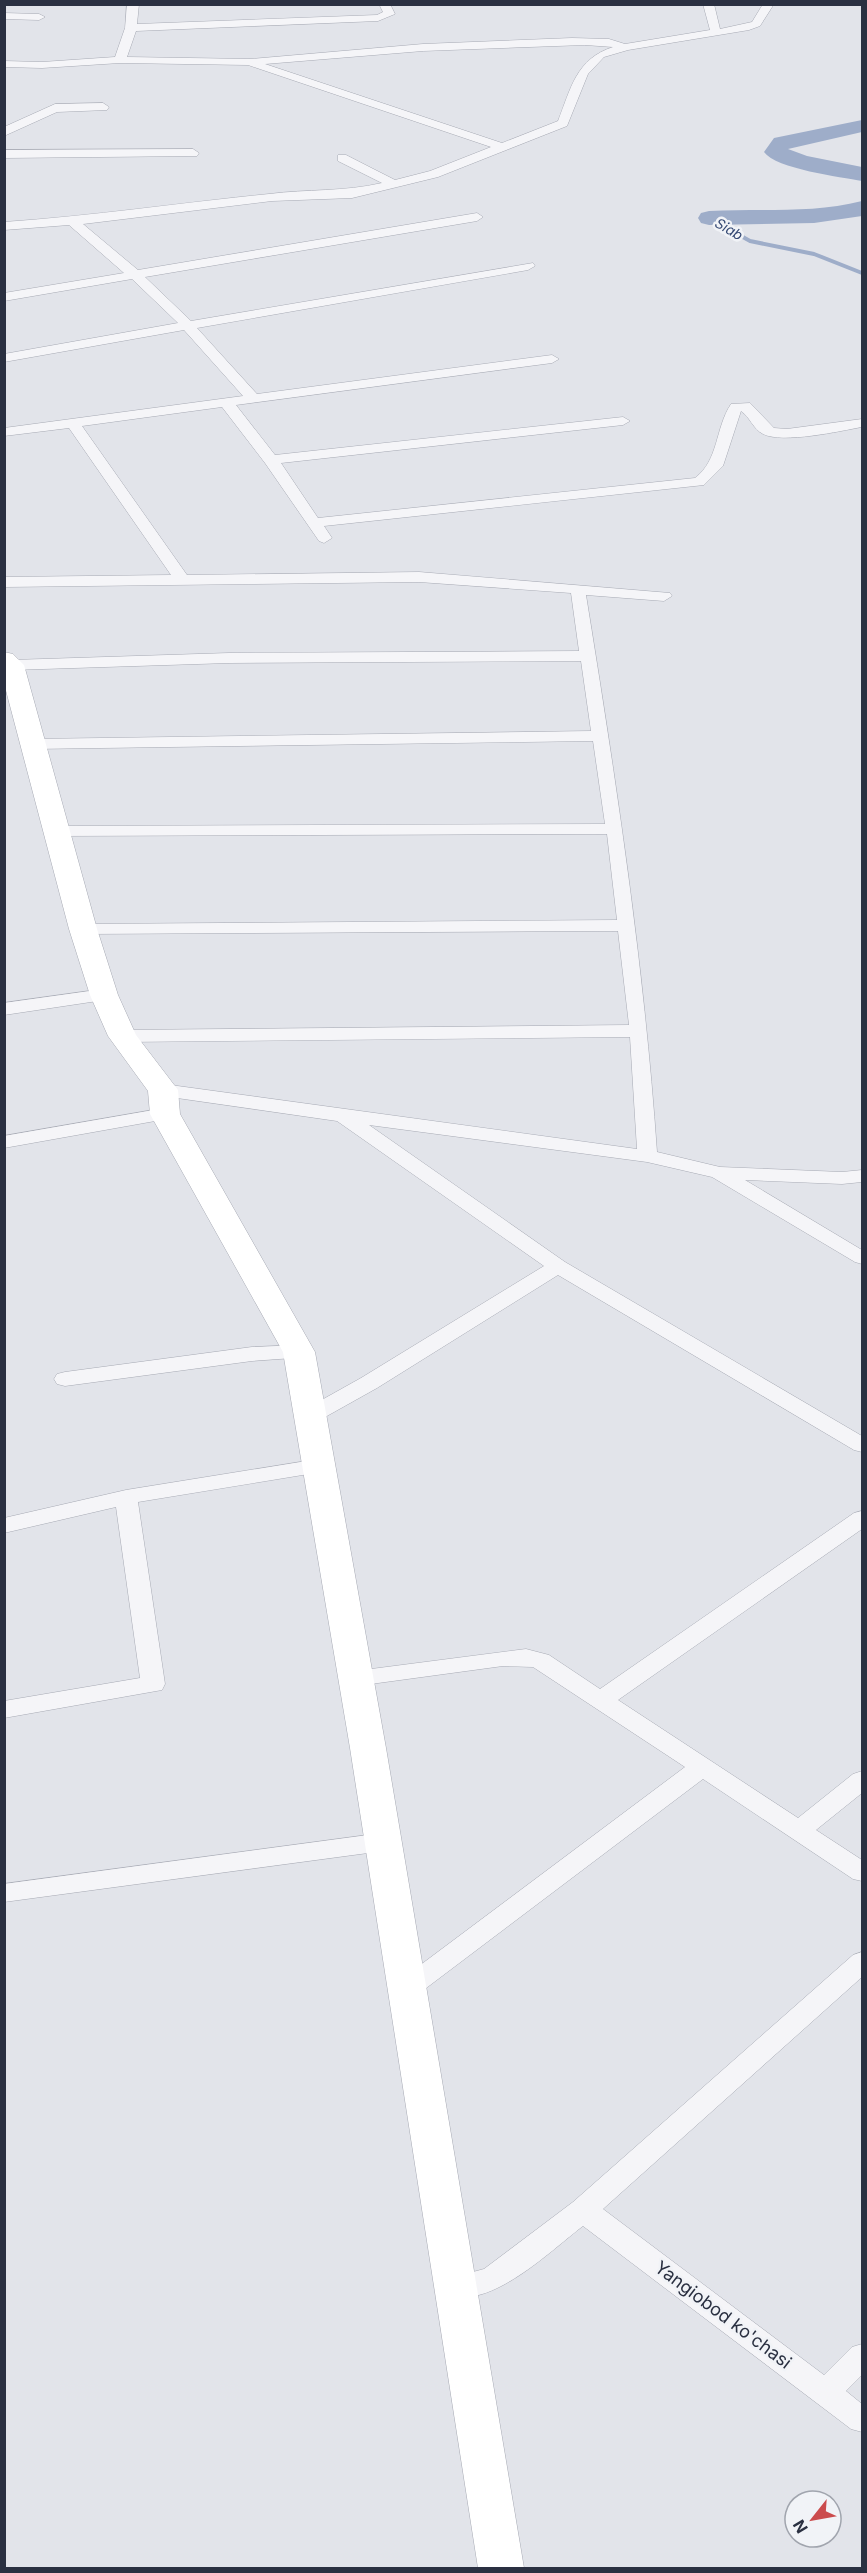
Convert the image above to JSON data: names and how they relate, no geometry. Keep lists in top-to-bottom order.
{
  "streets": {
    "street": ["Yangiobod ko'chasi"]
  },
  "water": ["Siab"],
  "north": "bottom left"
}
